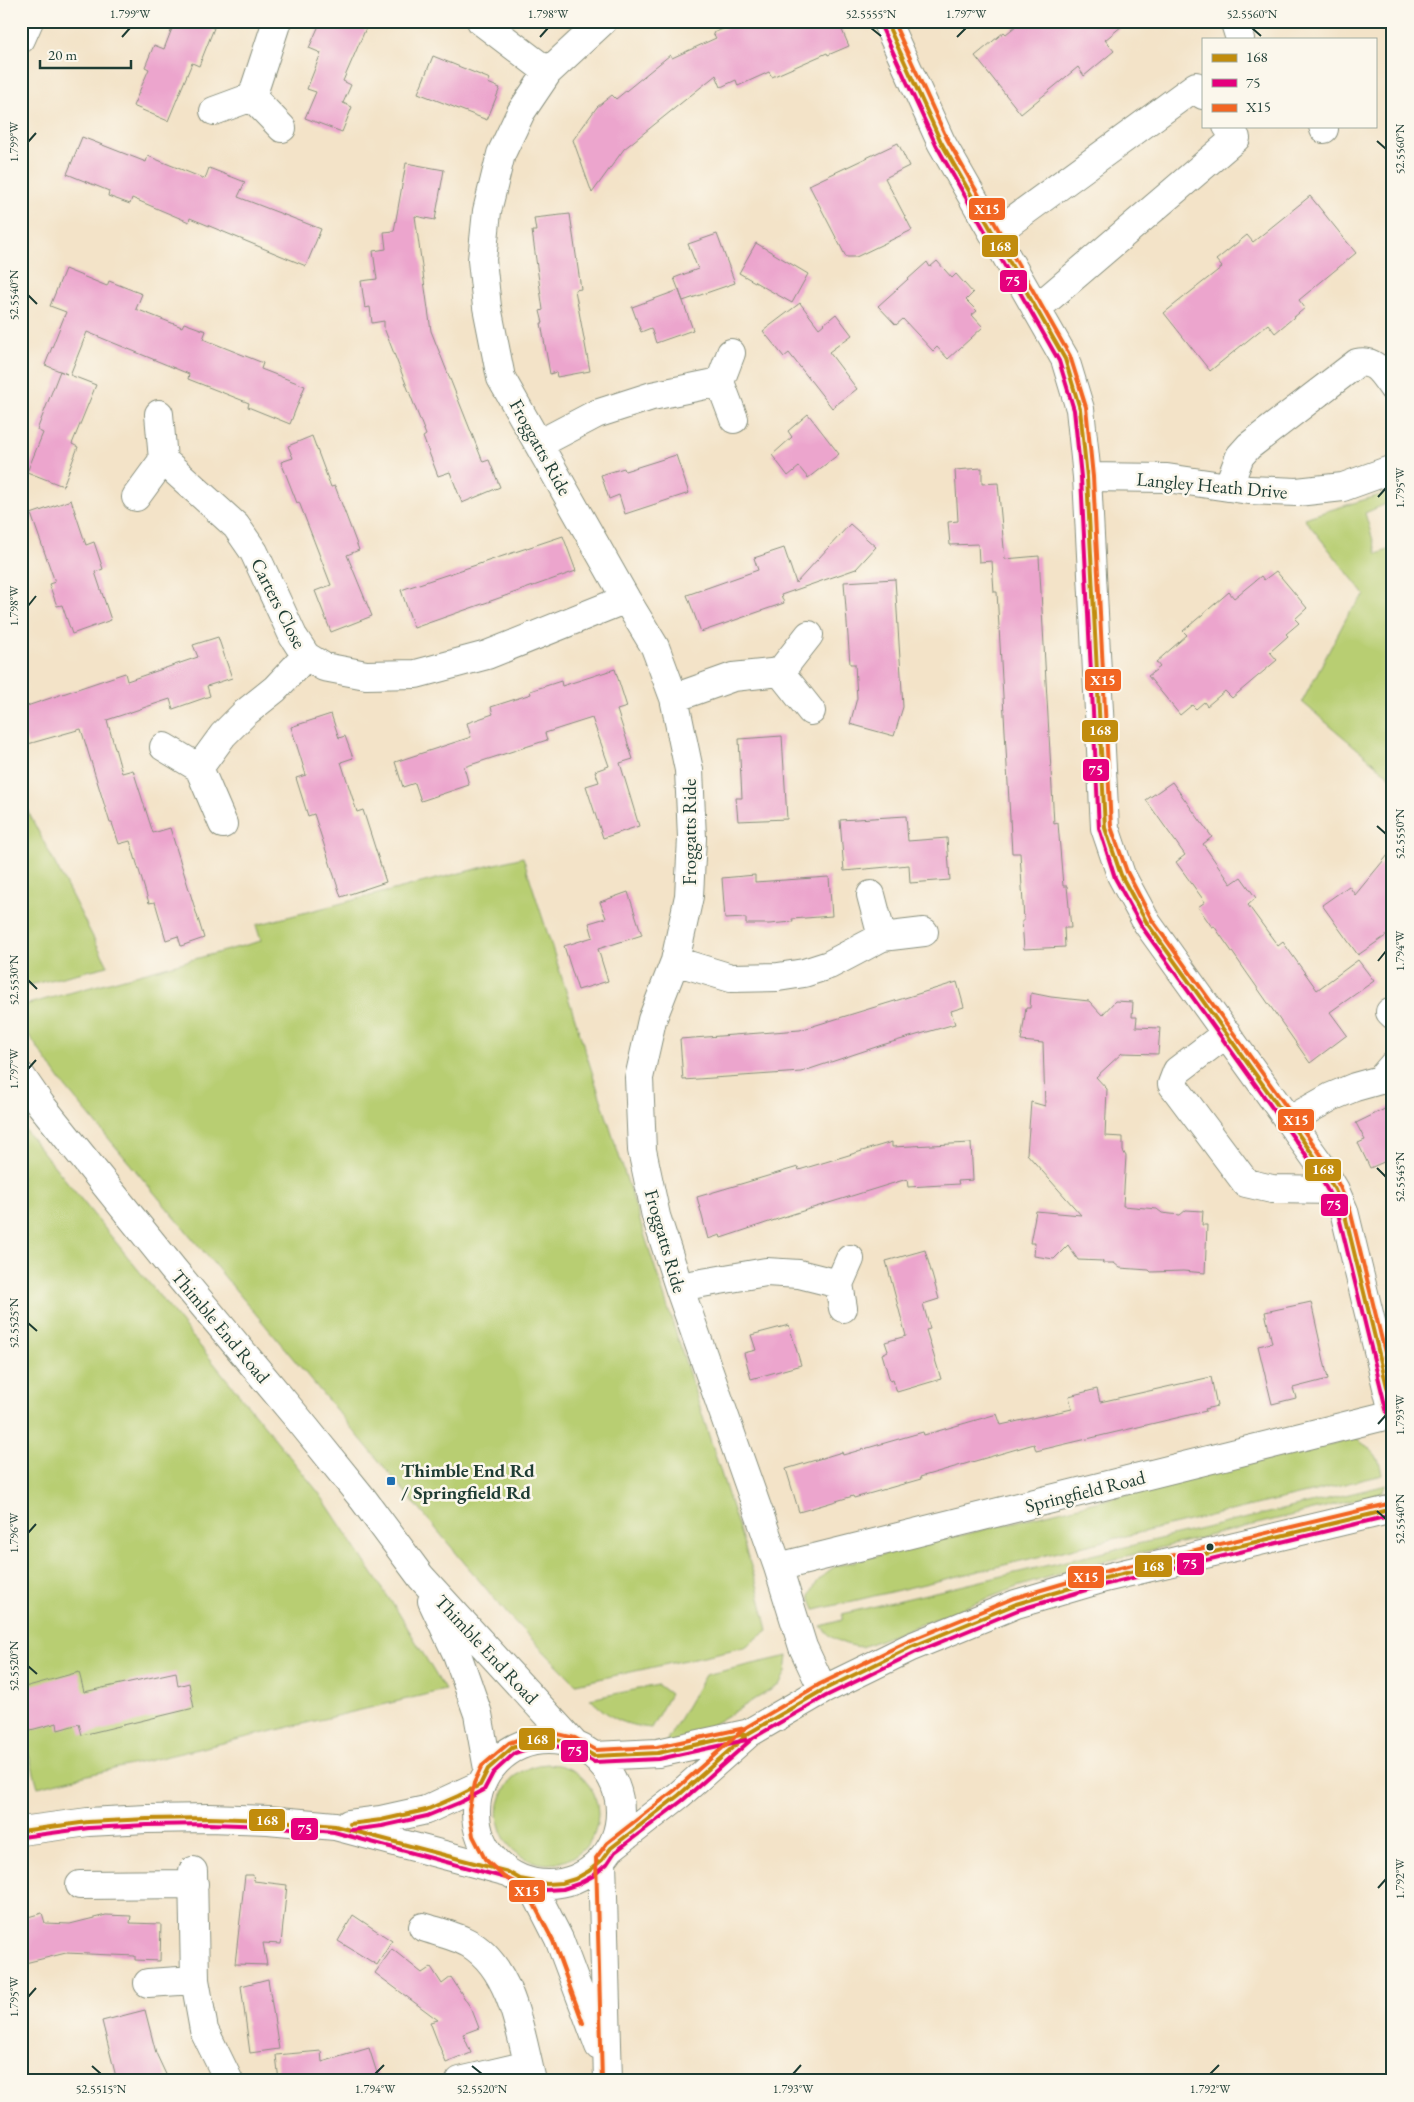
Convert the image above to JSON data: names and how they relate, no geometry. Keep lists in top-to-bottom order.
{
  "streets": {
    "street": [
      "Froggatts Ride",
      "Langley Heath Drive",
      "Carters Close",
      "Thimble End Road",
      "Springfield Road"
    ]
  },
  "crossings": [
    ["Froggatts Ride", "Carters Close"],
    ["Froggatts Ride", "Springfield Road"]
  ],
  "places": {
    "transit": ["Thimble End Rd / Springfield Rd"]
  },
  "lines": ["transit line 168", "transit line X15", "transit line 75"],
  "legend": ["168", "75", "X15"],
  "scale_bar": "20 m",
  "coordinates": [
    "1.799°W",
    "1.798°W",
    "52.5555°N",
    "1.797°W",
    "52.5560°N",
    "52.5540°N",
    "1.795°W",
    "52.5550°N",
    "1.794°W",
    "52.5530°N",
    "52.5545°N",
    "52.5525°N",
    "1.793°W",
    "1.796°W",
    "52.5520°N",
    "1.792°W",
    "52.5515°N"
  ]
}
